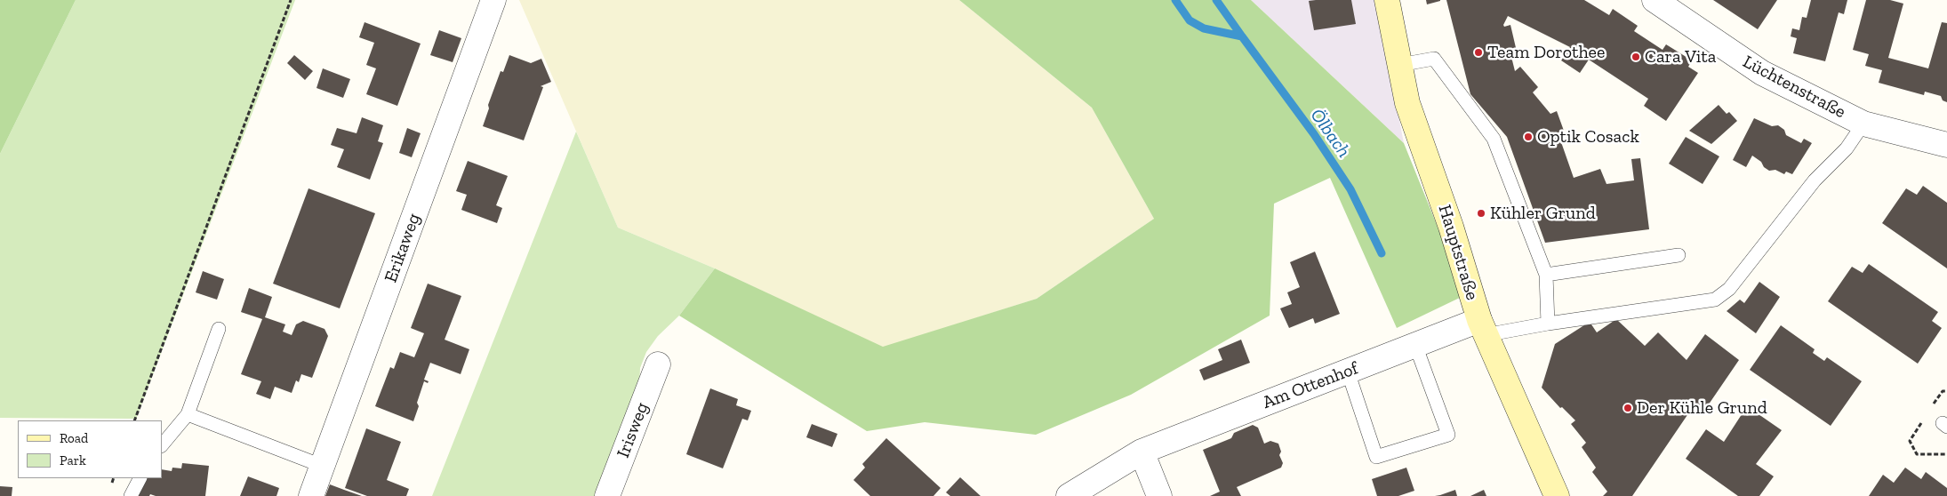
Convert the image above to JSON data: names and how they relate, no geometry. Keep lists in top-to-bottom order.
{
  "streets": {
    "main road": ["Hauptstraße"],
    "street": [
      "Lüchtenstraße",
      "Erikaweg",
      "Am Ottenhof",
      "Irisweg"
    ]
  },
  "crossings": [
    ["Hauptstraße", "Am Ottenhof"]
  ],
  "water": ["Ölbach"],
  "places": [
    "Team Dorothee",
    "Cara Vita",
    "Optik Cosack",
    "Kühler Grund",
    "Der Kühle Grund"
  ],
  "legend": ["Road", "Park"]
}
